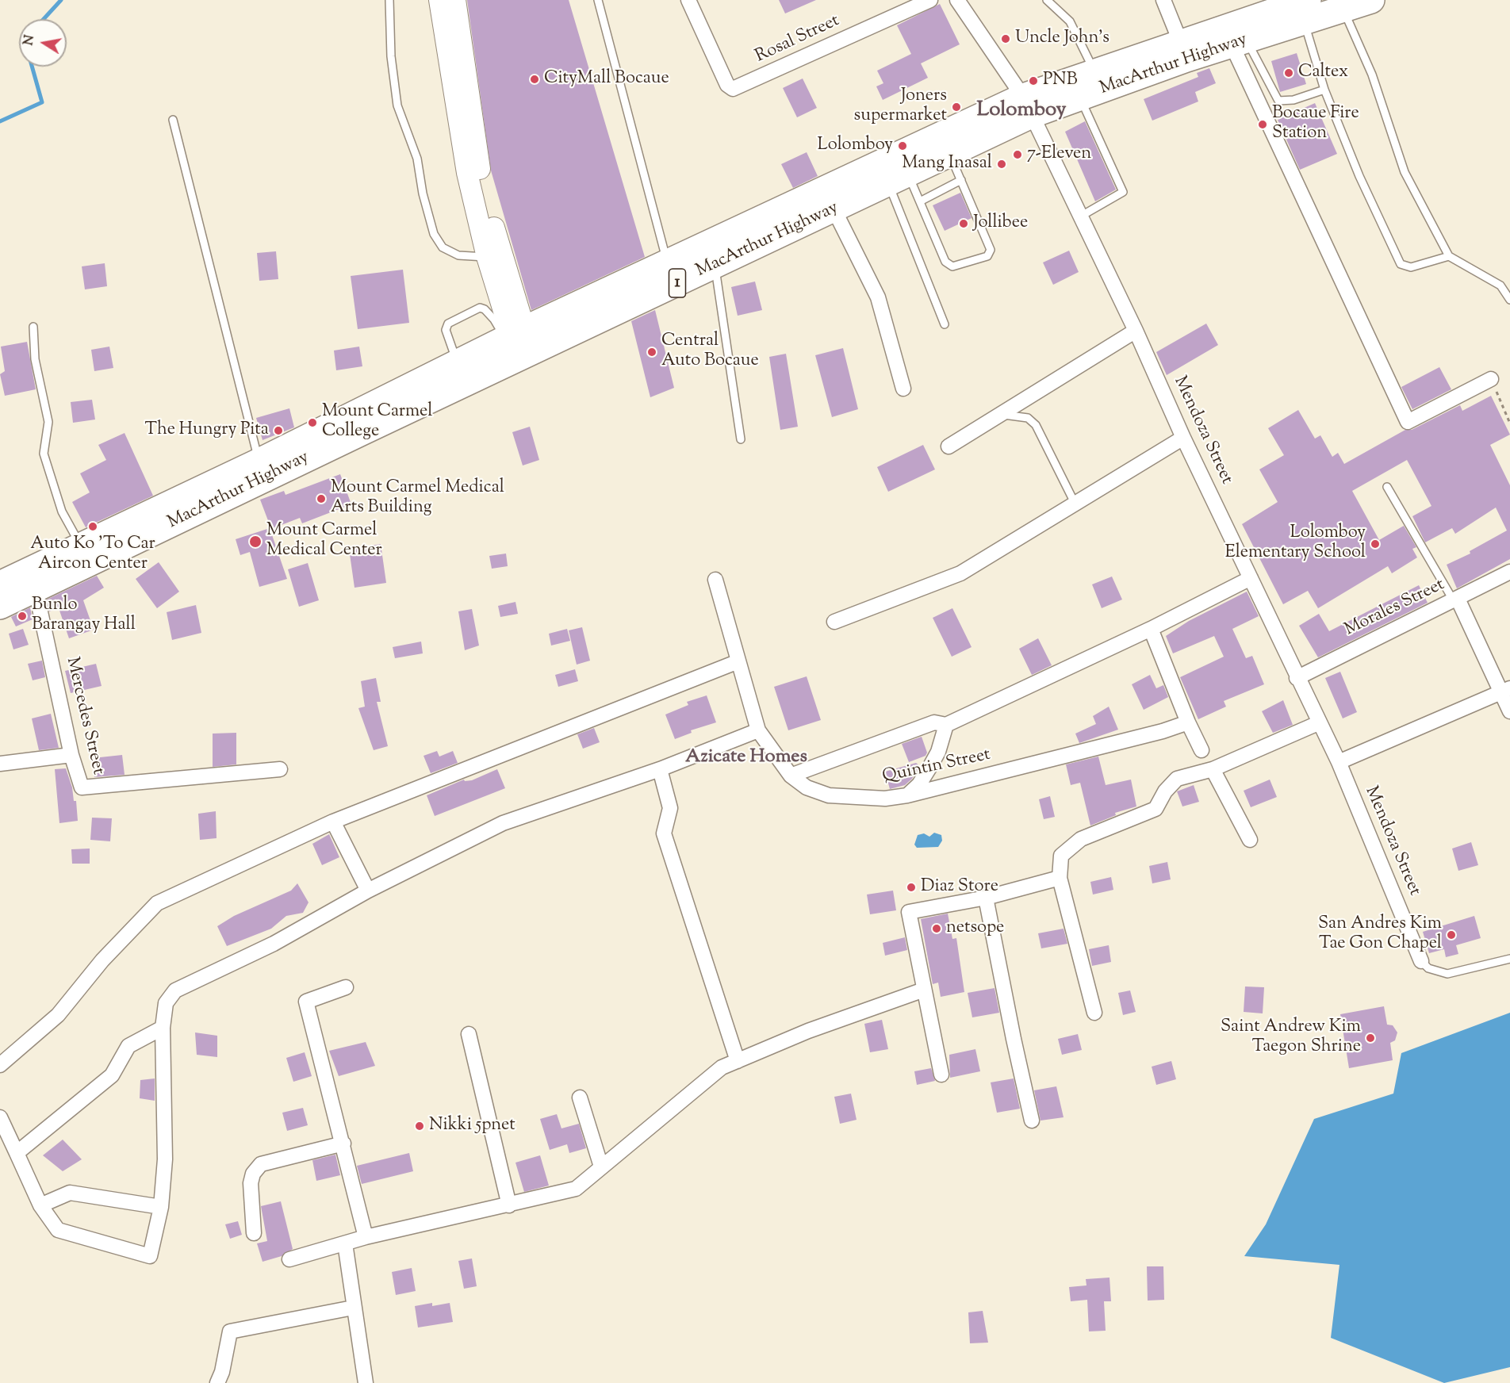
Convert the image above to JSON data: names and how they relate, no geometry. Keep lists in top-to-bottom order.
{
  "streets": {
    "highway": ["MacArthur Highway", "1"],
    "street": [
      "Rosal Street",
      "Mendoza Street",
      "Morales Street",
      "Mercedes Street",
      "Quintin Street"
    ]
  },
  "crossings": [
    ["MacArthur Highway", "Mendoza Street"],
    ["MacArthur Highway", "Mercedes Street"],
    ["Mendoza Street", "Morales Street"]
  ],
  "districts": ["Lolomboy", "Azicate Homes"],
  "places": [
    "Uncle John's",
    "Caltex",
    "CityMall Bocaue",
    "PNB",
    "Joners supermarket",
    "Bocaue Fire Station",
    "Lolomboy",
    "7-Eleven",
    "Mang Inasal",
    "Jollibee",
    "Central Auto Bocaue",
    "Mount Carmel College",
    "The Hungry Pita",
    "Mount Carmel Medical Arts Building",
    "Auto Ko 'To Car Aircon Center",
    "Mount Carmel Medical Center",
    "Lolomboy Elementary School",
    "Bunlo Barangay Hall",
    "Diaz Store",
    "netsope",
    "San Andres Kim Tae Gon Chapel",
    "Saint Andrew Kim Taegon Shrine",
    "Nikki 5pnet"
  ],
  "north": "left"
}
